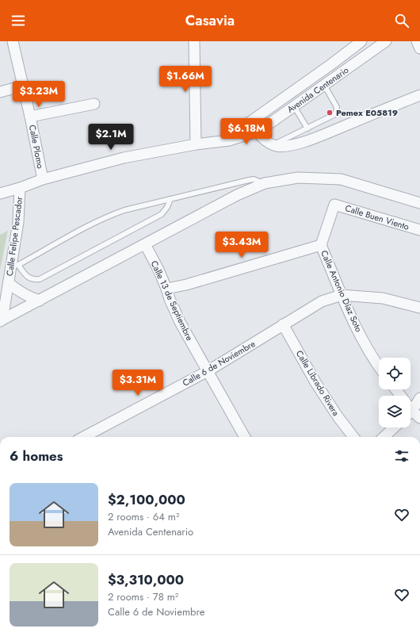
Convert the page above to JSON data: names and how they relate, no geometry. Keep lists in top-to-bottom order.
{
  "streets": {
    "street": [
      "Avenida Centenario",
      "Calle Plomo",
      "Calle Buen Viento",
      "Calle Felipe Pescador",
      "Calle Antonio Díaz Soto",
      "Calle 13 de Septiembre",
      "Calle 6 de Noviembre",
      "Calle Librado Rivera"
    ]
  },
  "crossings": [
    ["Avenida Centenario", "Calle Plomo"],
    ["Avenida Centenario", "Calle Felipe Pescador"],
    ["Calle Buen Viento", "Calle Antonio Díaz Soto"],
    ["Calle Antonio Díaz Soto", "Calle 6 de Noviembre"],
    ["Calle 13 de Septiembre", "Calle 6 de Noviembre"],
    ["Calle 6 de Noviembre", "Calle Librado Rivera"]
  ],
  "places": ["Pemex E05819"],
  "page": {
    "header": "Casavia",
    "price": [
      "$1.66M",
      "$3.23M",
      "$6.18M",
      "$2.1M",
      "$3.43M",
      "$3.31M"
    ],
    "heading": "6 homes",
    "list": [
      {
        "name": "$2,100,000",
        "note": "2 rooms · 64 m² · Avenida Centenario"
      },
      {
        "name": "$3,310,000",
        "note": "2 rooms · 78 m² · Calle 6 de Noviembre"
      }
    ]
  }
}
